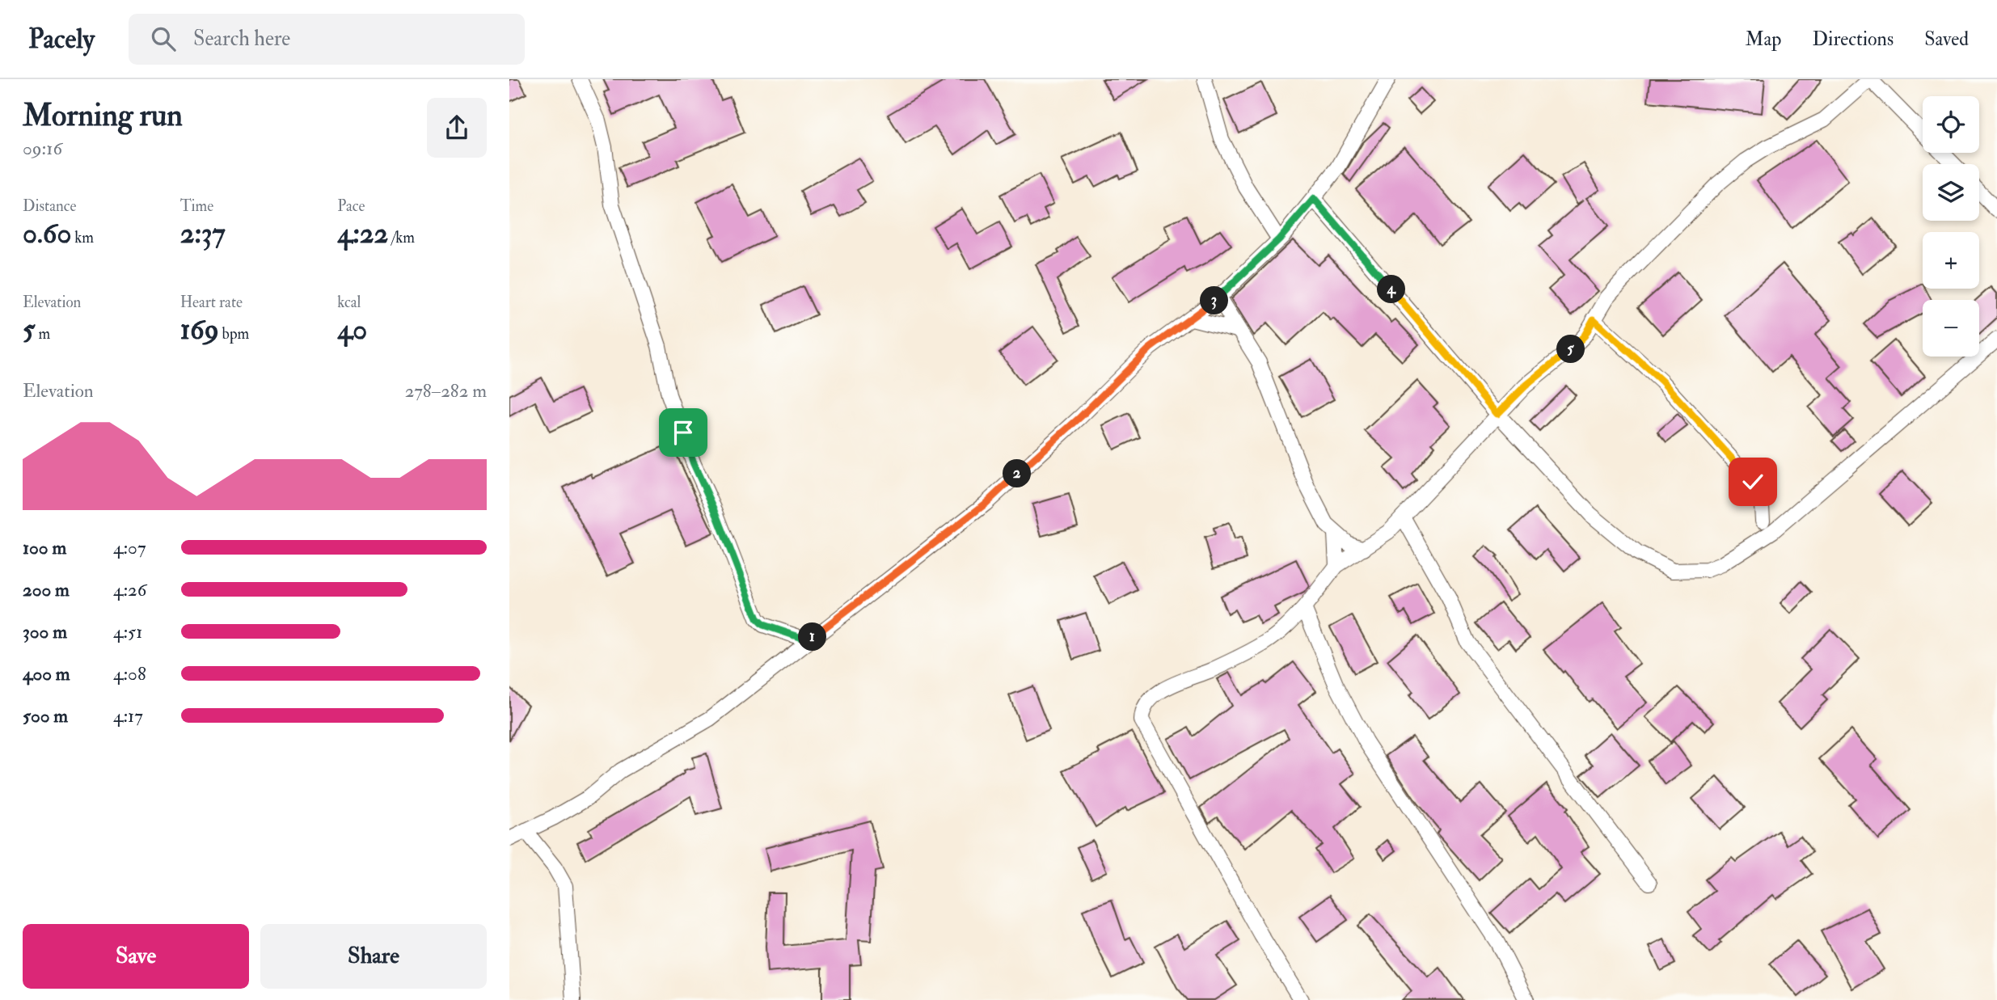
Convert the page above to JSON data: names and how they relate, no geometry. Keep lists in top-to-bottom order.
{
  "page": {
    "header": "Pacely",
    "search": "Search here",
    "nav": ["Map", "Directions", "Saved"],
    "heading": ["Morning run", "09:16"],
    "map_buttons": ["+", "−"],
    "stats": [
      ["Distance", "0.60 km"],
      ["Time", "2:37"],
      ["Pace", "4:22 /km"],
      ["Elevation", "5 m"],
      ["Heart rate", "169 bpm"],
      ["kcal", "40"]
    ],
    "pins": [
      "4",
      "3",
      "5",
      "2",
      "1"
    ],
    "chart": ["Elevation", "278–282 m"],
    "list": [
      {
        "name": "100 m",
        "note": "4:07"
      },
      {
        "name": "200 m",
        "note": "4:26"
      },
      {
        "name": "300 m",
        "note": "4:51"
      },
      {
        "name": "400 m",
        "note": "4:08"
      },
      {
        "name": "500 m",
        "note": "4:17"
      }
    ],
    "buttons": ["Save", "Share"]
  }
}
